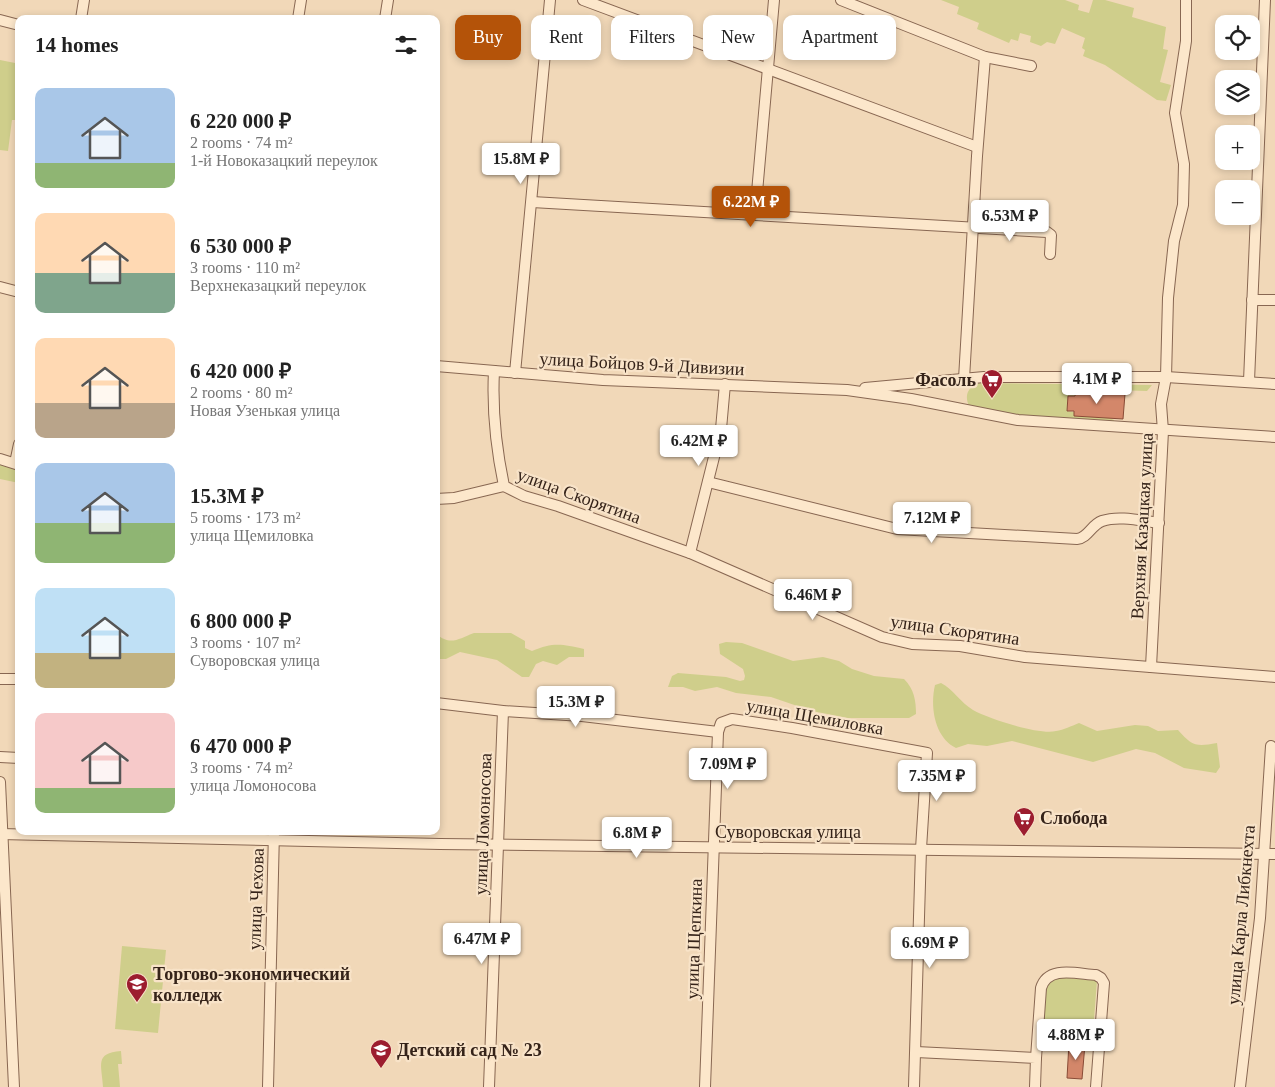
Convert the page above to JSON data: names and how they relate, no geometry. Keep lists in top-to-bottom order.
{
  "streets": {
    "street": [
      "улица Бойцов 9-й Дивизии",
      "улица Скорятина",
      "Верхняя Казацкая улица",
      "улица Щемиловка",
      "улица Ломоносова",
      "Суворовская улица",
      "улица Чехова",
      "улица Карла Либкнехта",
      "улица Щепкина"
    ]
  },
  "crossings": [
    ["улица Бойцов 9-й Дивизии", "улица Скорятина"],
    ["улица Бойцов 9-й Дивизии", "Верхняя Казацкая улица"],
    ["улица Скорятина", "Верхняя Казацкая улица"],
    ["улица Щемиловка", "Суворовская улица"],
    ["улица Щемиловка", "улица Щепкина"],
    ["улица Ломоносова", "Суворовская улица"],
    ["Суворовская улица", "улица Чехова"],
    ["Суворовская улица", "улица Карла Либкнехта"],
    ["Суворовская улица", "улица Щепкина"]
  ],
  "places": {
    "supermarket": ["Фасоль", "Слобода"],
    "school or university": ["Торгово-экономический колледж", "Детский сад № 23"]
  },
  "page": {
    "map_buttons": ["+", "−"],
    "chip": [
      "Buy",
      "Rent",
      "Filters",
      "New",
      "Apartment"
    ],
    "heading": "14 homes",
    "list": [
      {
        "name": "6 220 000 ₽",
        "note": "2 rooms · 74 m² · 1-й Новоказацкий переулок"
      },
      {
        "name": "6 530 000 ₽",
        "note": "3 rooms · 110 m² · Верхнеказацкий переулок"
      },
      {
        "name": "6 420 000 ₽",
        "note": "2 rooms · 80 m² · Новая Узенькая улица"
      },
      {
        "name": "15.3M ₽",
        "note": "5 rooms · 173 m² · улица Щемиловка"
      },
      {
        "name": "6 800 000 ₽",
        "note": "3 rooms · 107 m² · Суворовская улица"
      },
      {
        "name": "6 470 000 ₽",
        "note": "3 rooms · 74 m² · улица Ломоносова"
      }
    ],
    "price": [
      "15.8M ₽",
      "6.22M ₽",
      "6.53M ₽",
      "4.1M ₽",
      "6.42M ₽",
      "7.12M ₽",
      "6.46M ₽",
      "15.3M ₽",
      "7.09M ₽",
      "7.35M ₽",
      "6.8M ₽",
      "6.47M ₽",
      "6.69M ₽",
      "4.88M ₽"
    ]
  }
}
